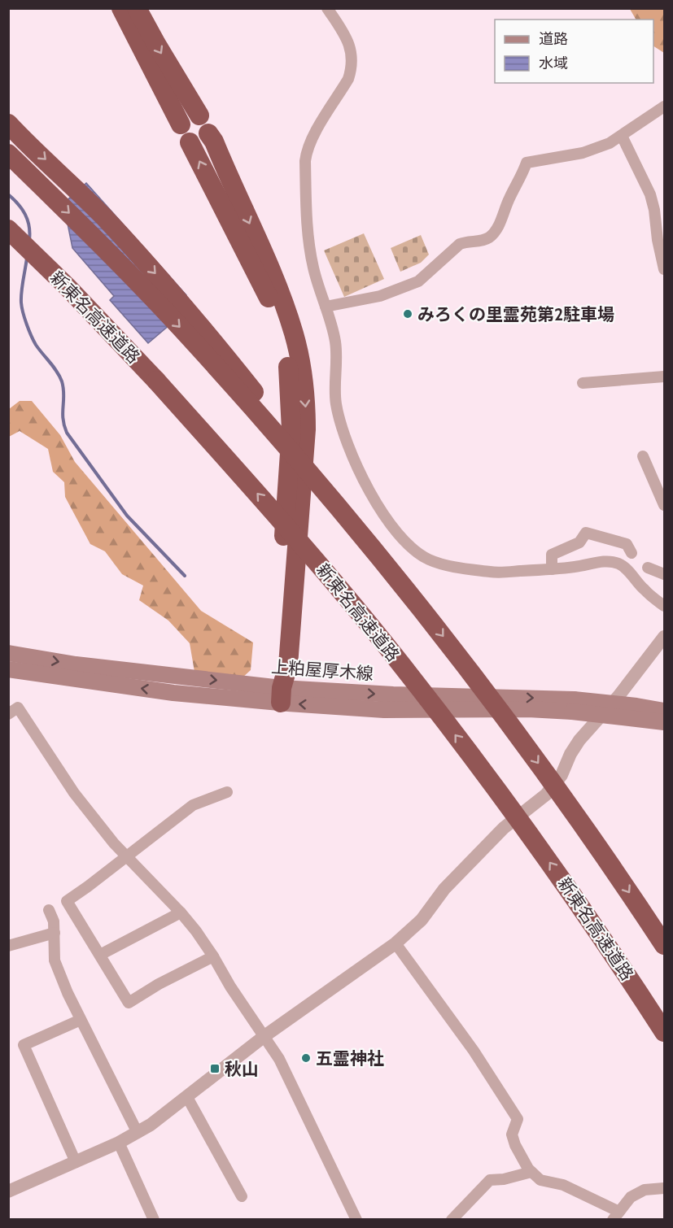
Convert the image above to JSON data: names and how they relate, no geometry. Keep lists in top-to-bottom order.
{
  "streets": {
    "highway": ["新東名高速道路"],
    "main road": ["上粕屋厚木線"]
  },
  "places": {
    "other": ["みろくの里霊苑第2駐車場", "五霊神社"],
    "transit": ["秋山"]
  },
  "legend": ["道路", "水域"]
}
